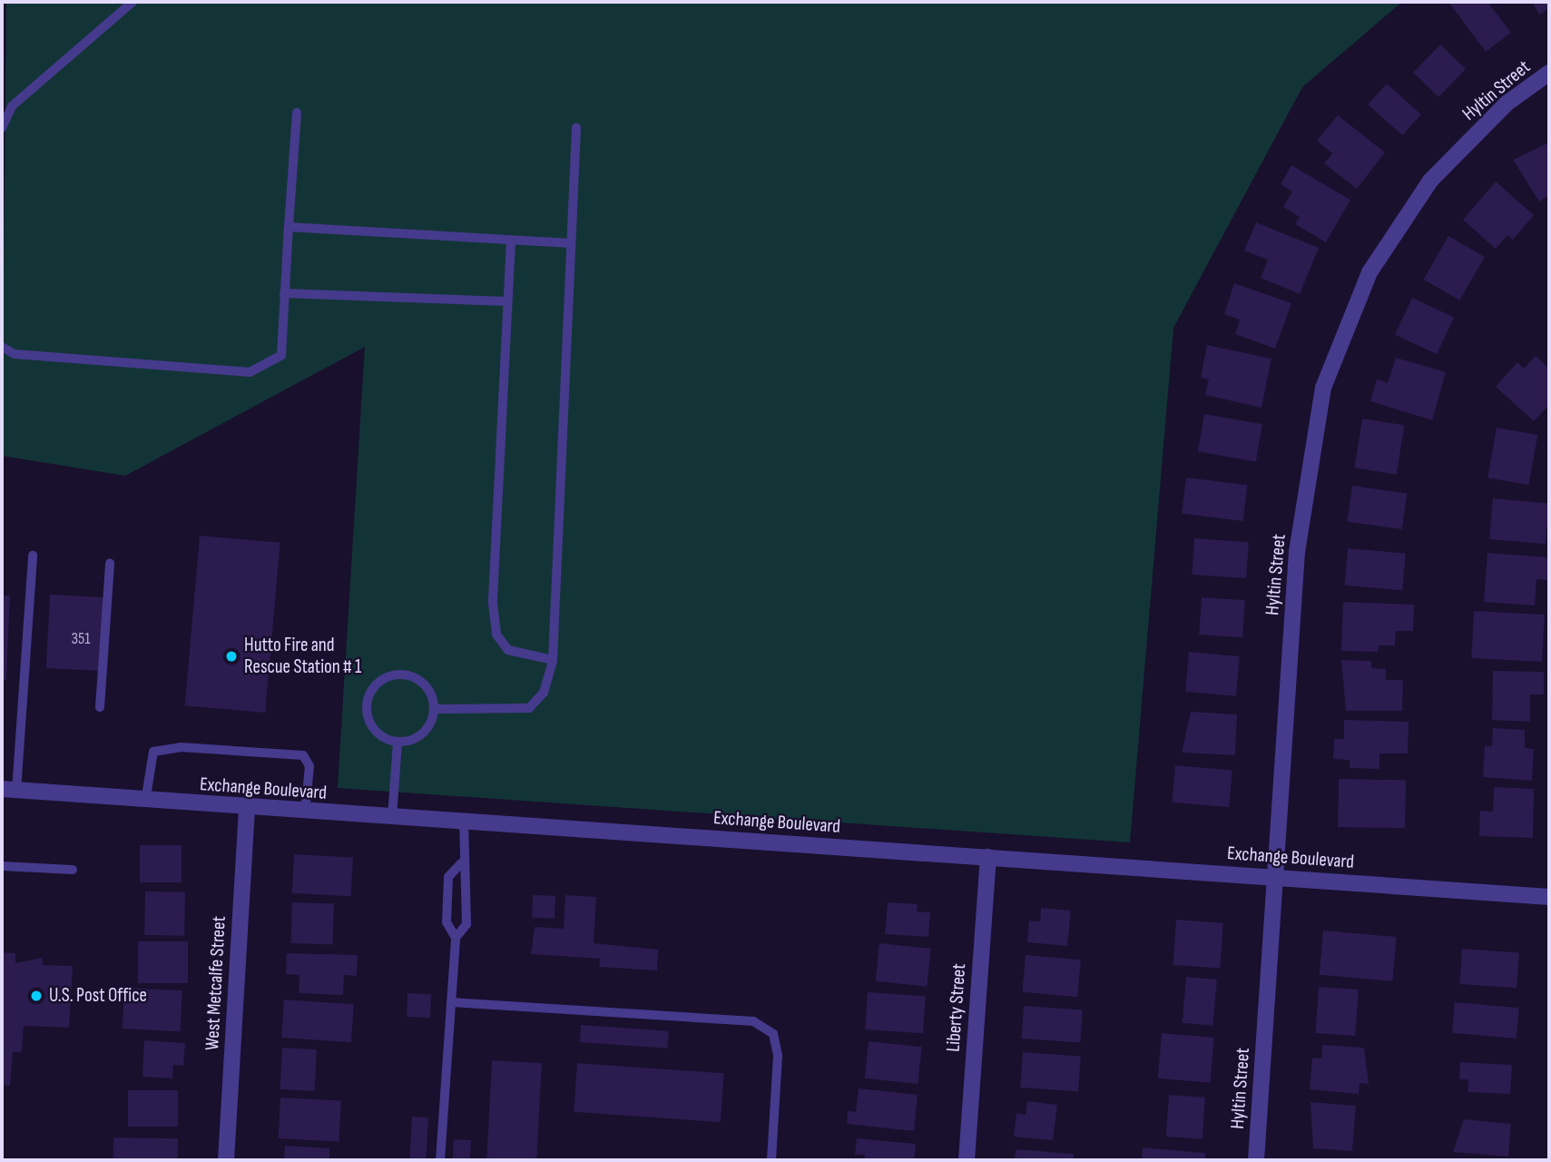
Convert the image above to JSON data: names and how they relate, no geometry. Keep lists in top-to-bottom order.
{
  "streets": {
    "street": [
      "Hyltin Street",
      "Exchange Boulevard",
      "West Metcalfe Street",
      "Liberty Street"
    ]
  },
  "crossings": [
    ["Hyltin Street", "Exchange Boulevard"],
    ["Exchange Boulevard", "West Metcalfe Street"],
    ["Exchange Boulevard", "Liberty Street"]
  ],
  "places": ["Hutto Fire and Rescue Station # 1", "U.S. Post Office"],
  "house_numbers": ["351"]
}
